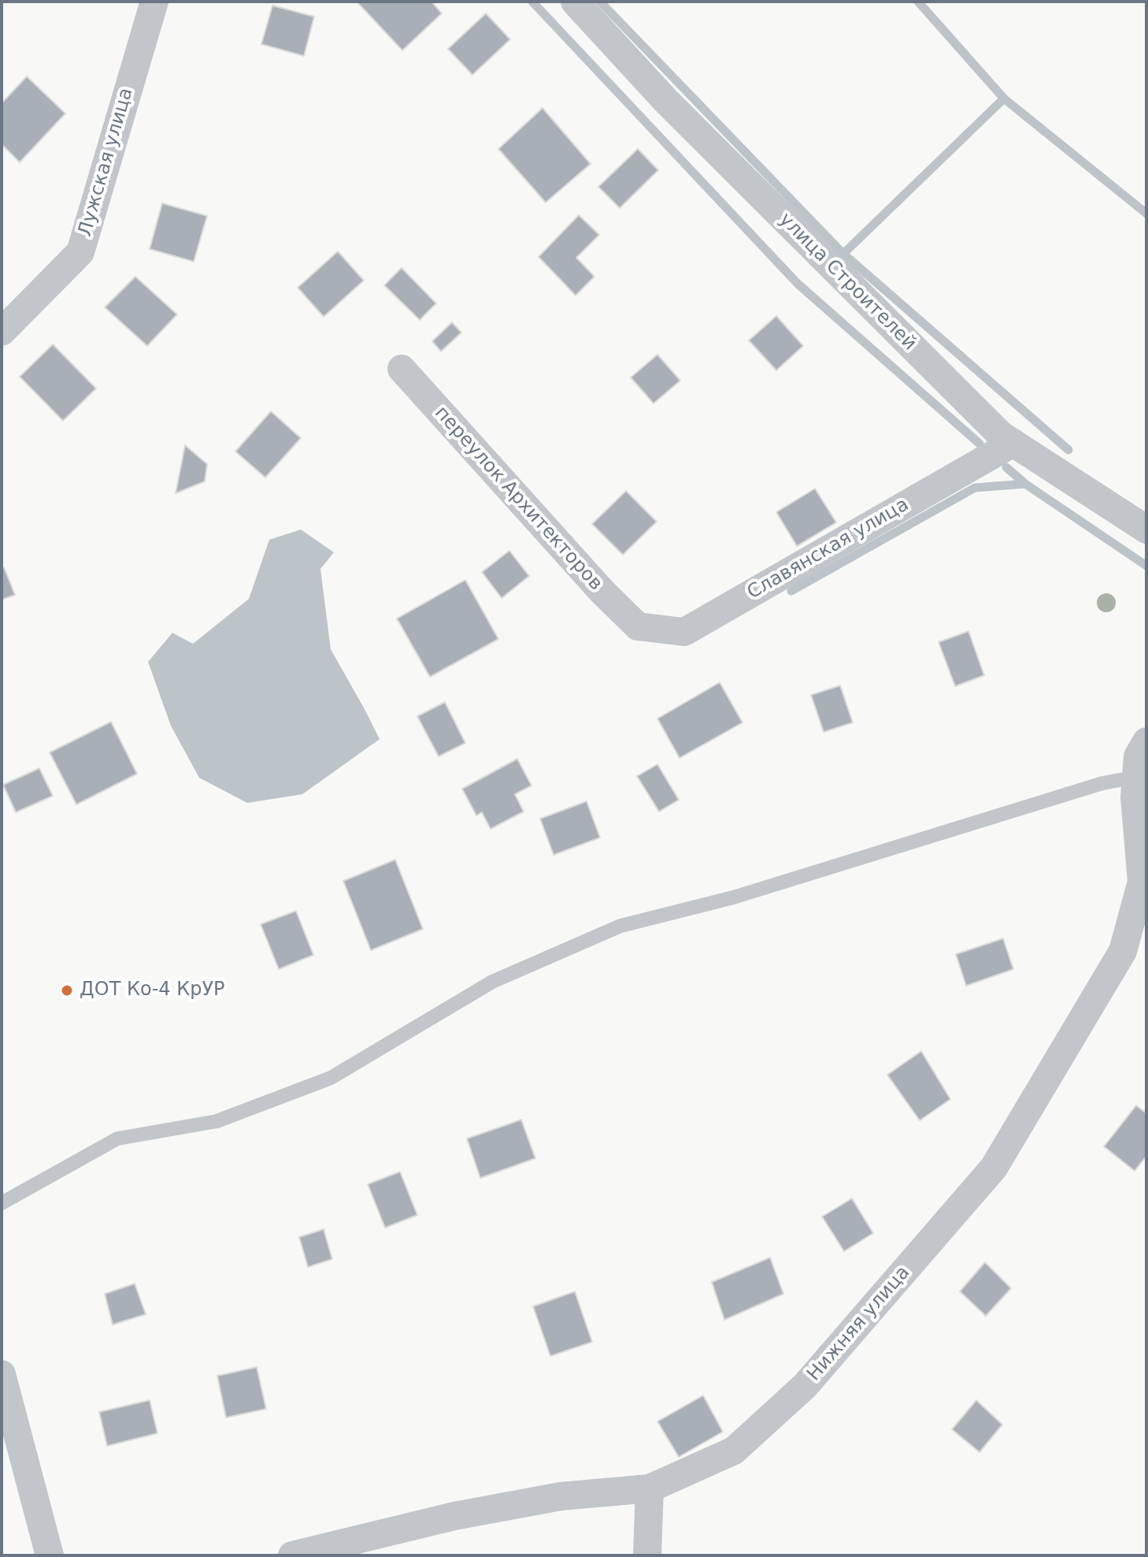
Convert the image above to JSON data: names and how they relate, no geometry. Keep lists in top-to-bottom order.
{
  "streets": {
    "street": [
      "Лужская улица",
      "улица Строителей",
      "переулок Архитекторов",
      "Славянская улица",
      "Нижняя улица"
    ]
  },
  "crossings": [
    ["улица Строителей", "Славянская улица"],
    ["переулок Архитекторов", "Славянская улица"]
  ],
  "places": ["ДОТ Ко-4 КрУР"]
}
